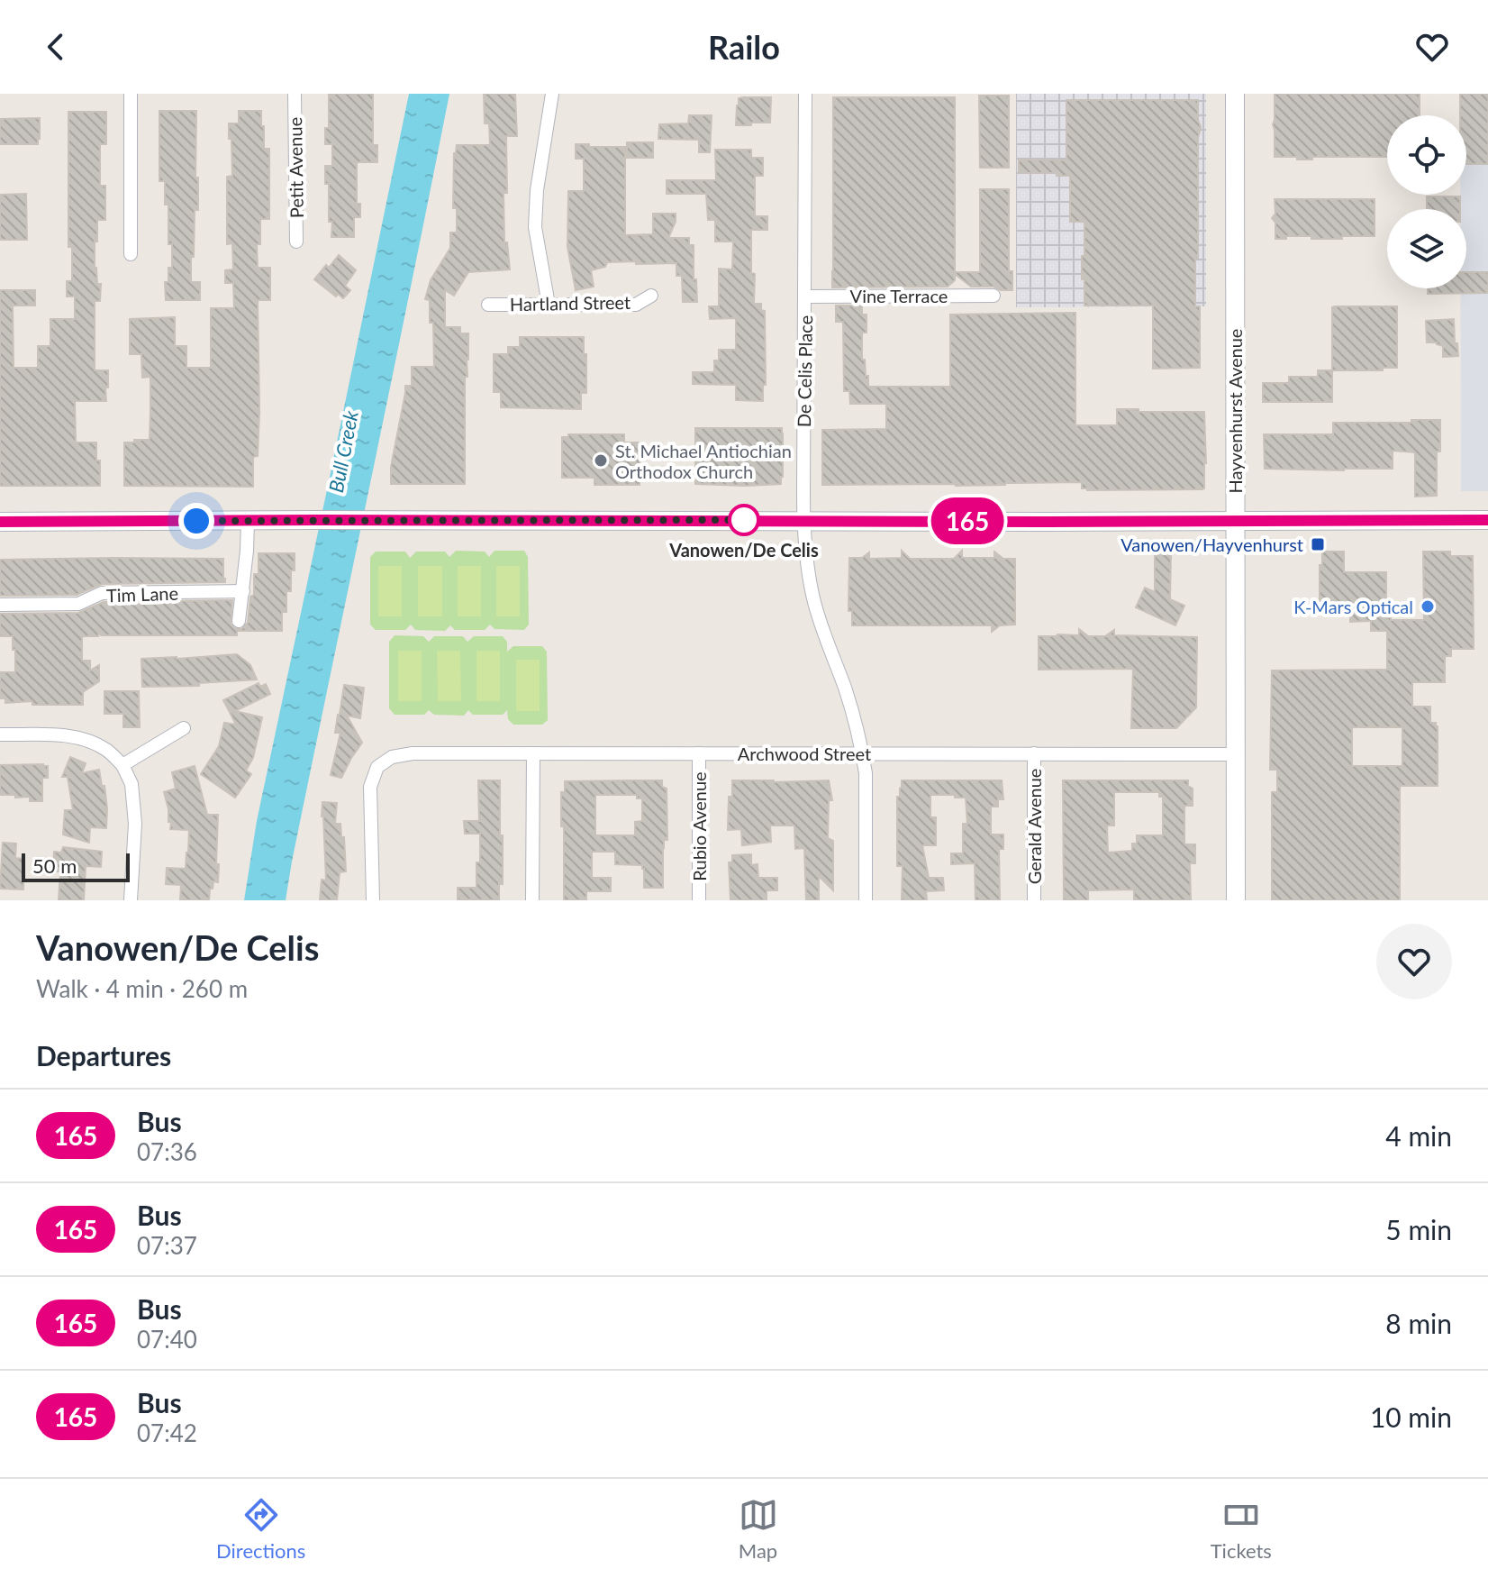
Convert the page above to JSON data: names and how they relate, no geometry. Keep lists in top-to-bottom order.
{
  "streets": {
    "main road": ["Hayvenhurst Avenue"],
    "street": [
      "Petit Avenue",
      "Vine Terrace",
      "Hartland Street",
      "De Celis Place",
      "Tim Lane",
      "Archwood Street",
      "Rubio Avenue",
      "Gerald Avenue"
    ]
  },
  "crossings": [
    ["Vine Terrace", "De Celis Place"],
    ["De Celis Place", "Archwood Street"],
    ["Hayvenhurst Avenue", "Archwood Street"],
    ["Archwood Street", "Rubio Avenue"],
    ["Archwood Street", "Gerald Avenue"]
  ],
  "water": ["Bull Creek"],
  "places": {
    "other": ["St. Michael Antiochian Orthodox Church", "Vanowen/De Celis", "K-Mars Optical"],
    "transit": ["Vanowen/Hayvenhurst"]
  },
  "lines": ["bus line 165"],
  "scale_bar": "50 m",
  "page": {
    "header": "Railo",
    "on_map": "165",
    "scale": "50 m",
    "heading": [
      ["Vanowen/De Celis", "Walk · 4 min · 260 m"],
      "Departures"
    ],
    "list": [
      {
        "mark": "165",
        "name": "Bus",
        "note": "07:36",
        "value": "4 min"
      },
      {
        "mark": "165",
        "name": "Bus",
        "note": "07:37",
        "value": "5 min"
      },
      {
        "mark": "165",
        "name": "Bus",
        "note": "07:40",
        "value": "8 min"
      },
      {
        "mark": "165",
        "name": "Bus",
        "note": "07:42",
        "value": "10 min"
      }
    ],
    "tabs": ["Directions", "Map", "Tickets"]
  }
}
